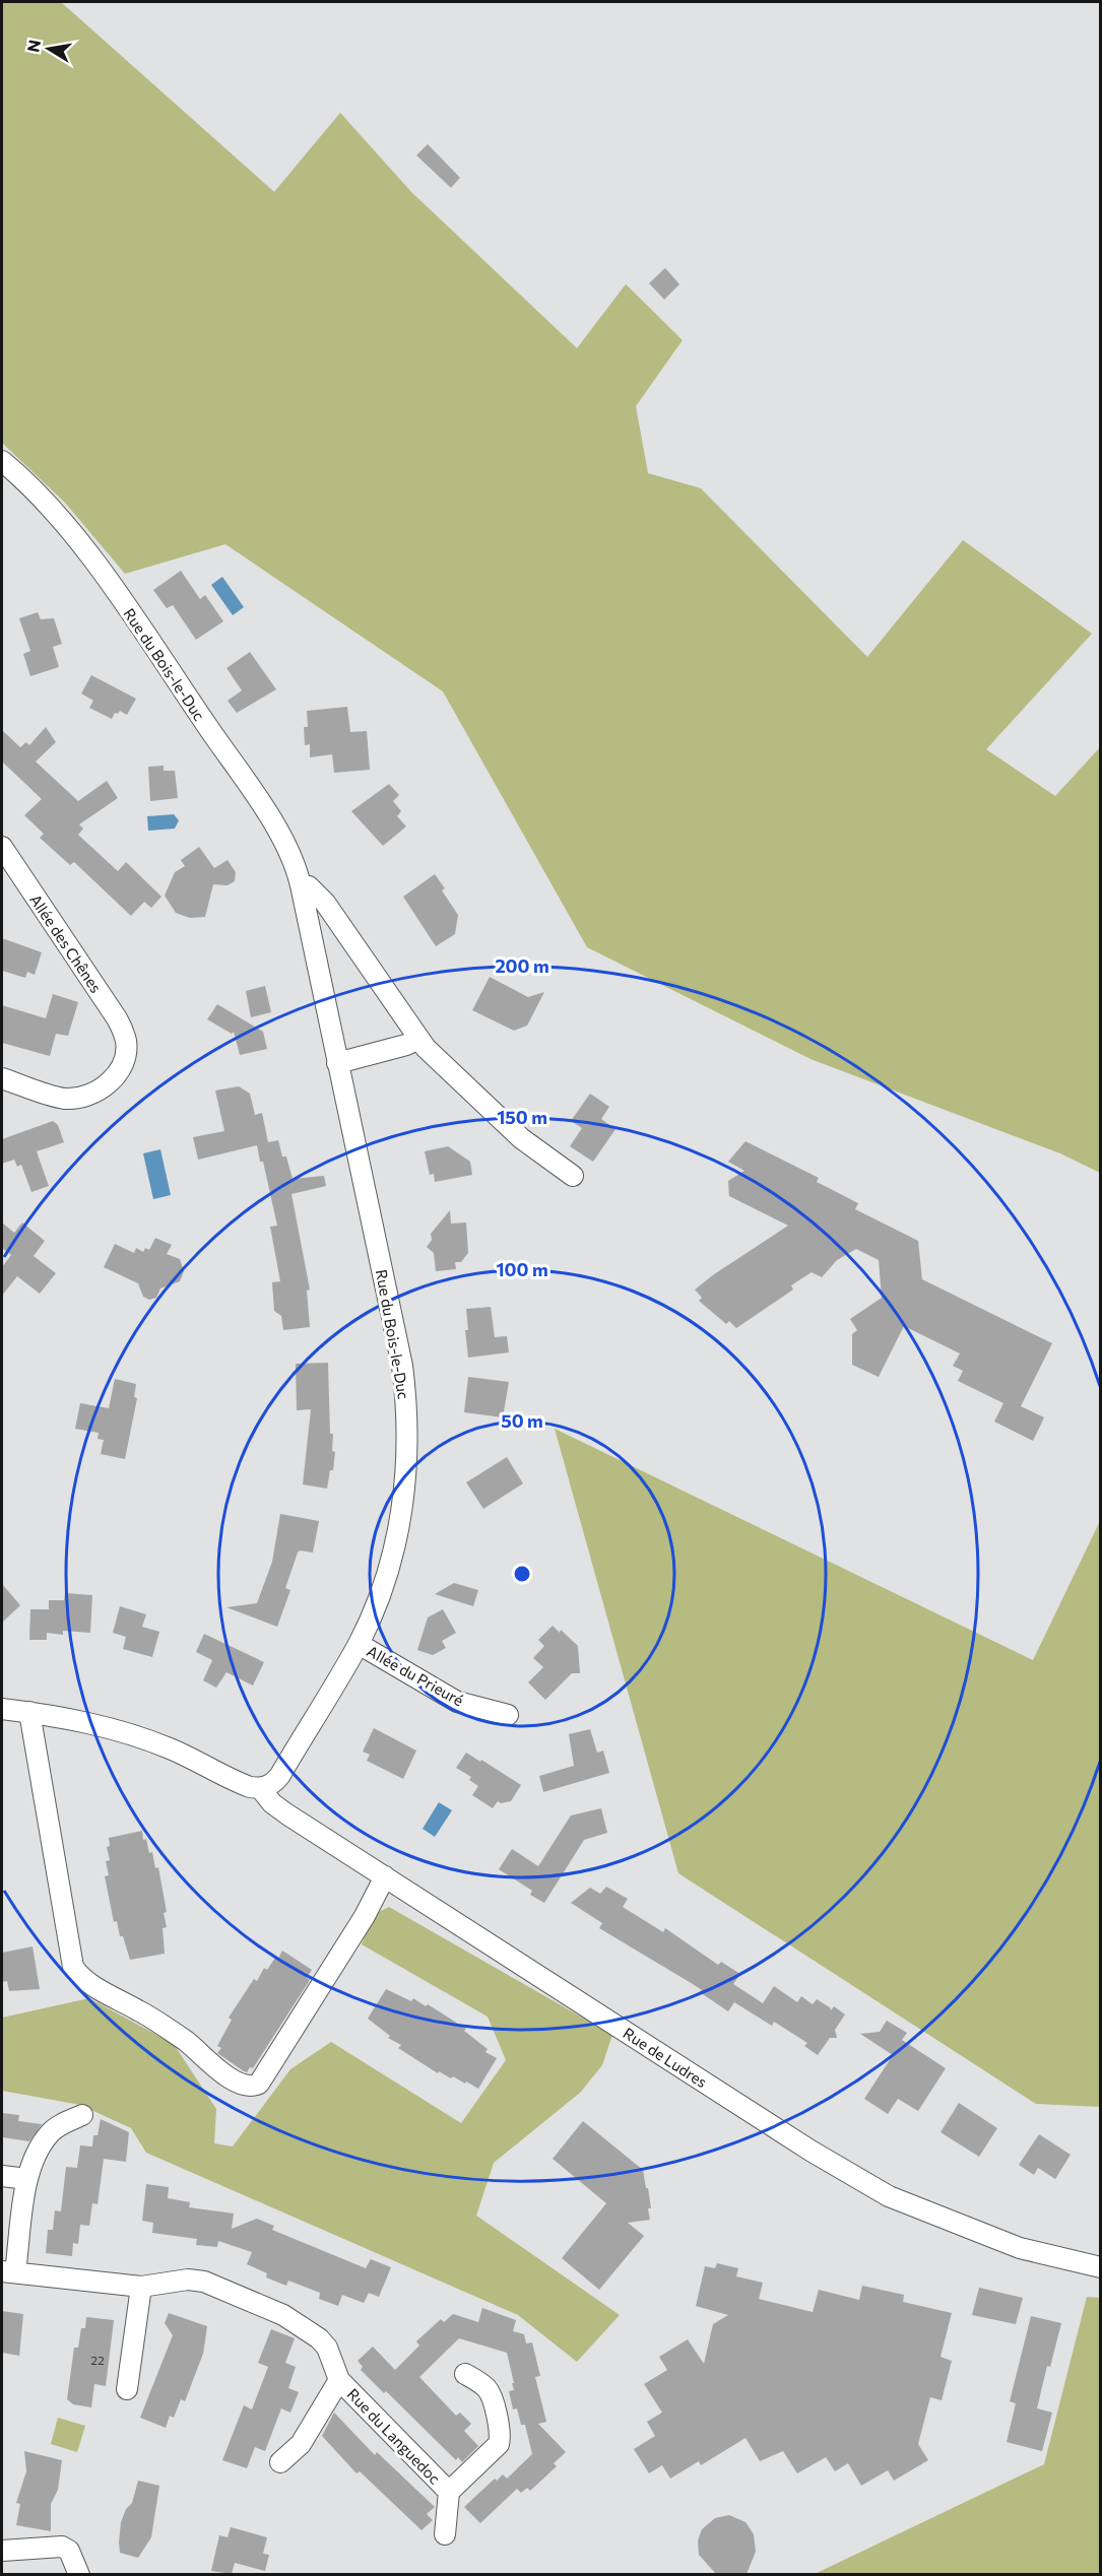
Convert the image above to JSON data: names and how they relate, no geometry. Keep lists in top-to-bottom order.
{
  "streets": {
    "street": [
      "Rue du Bois-le-Duc",
      "Allée des Chênes",
      "Allée du Prieuré",
      "Rue de Ludres",
      "Rue du Languedoc"
    ]
  },
  "crossings": [
    ["Rue du Bois-le-Duc", "Allée du Prieuré"],
    ["Rue du Bois-le-Duc", "Rue de Ludres"]
  ],
  "house_numbers": ["22"],
  "north": "left",
  "rings": [
    "200 m",
    "150 m",
    "100 m",
    "50 m"
  ]
}
